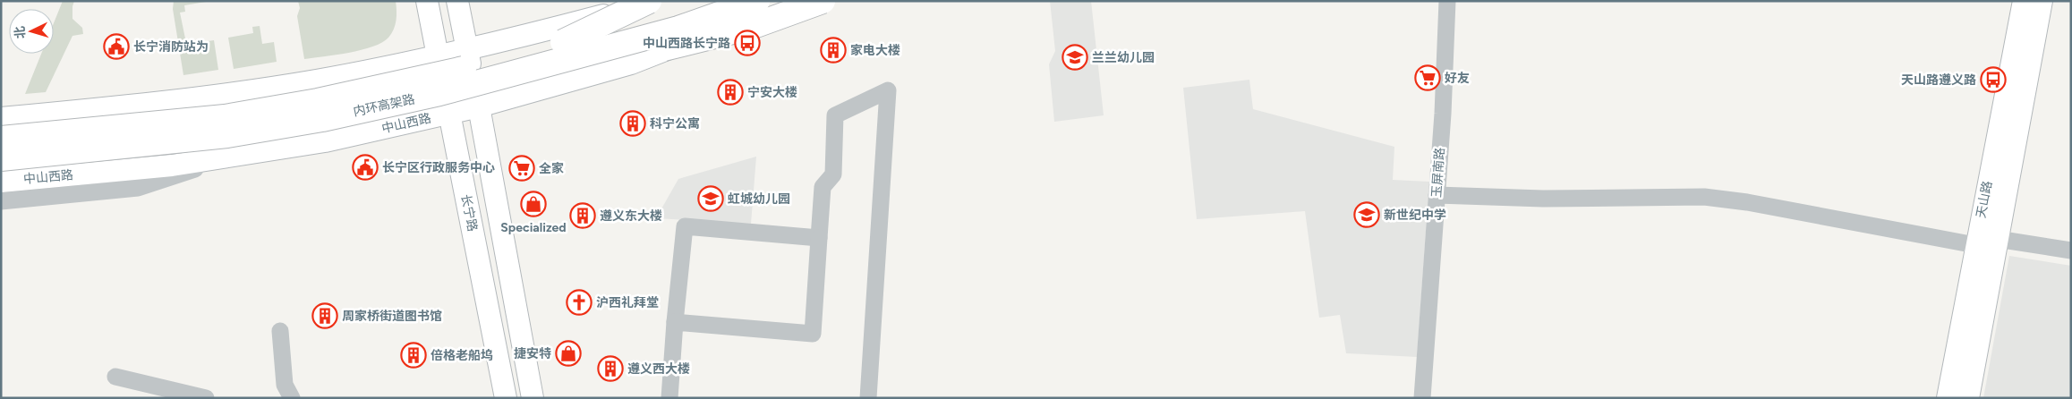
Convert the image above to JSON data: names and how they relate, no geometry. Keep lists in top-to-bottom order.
{
  "streets": {
    "highway": ["内环高架路"],
    "main road": ["中山西路", "天山路", "长宁路"],
    "street": ["玉屏南路"]
  },
  "crossings": [
    ["内环高架路", "中山西路"],
    ["内环高架路", "长宁路"],
    ["中山西路", "长宁路"]
  ],
  "places": {
    "bus stop": ["中山西路长宁路", "天山路遵义路"],
    "public building": ["长宁消防站为", "长宁区行政服务中心"],
    "building": [
      "家电大楼",
      "宁安大楼",
      "科宁公寓",
      "遵义东大楼",
      "周家桥街道图书馆",
      "倍格老船坞",
      "遵义西大楼"
    ],
    "school or university": ["兰兰幼儿园", "虹城幼儿园", "新世纪中学"],
    "supermarket": ["好友", "全家"],
    "shop": ["Specialized", "捷安特"],
    "church": ["沪西礼拜堂"]
  },
  "north": "left"
}
